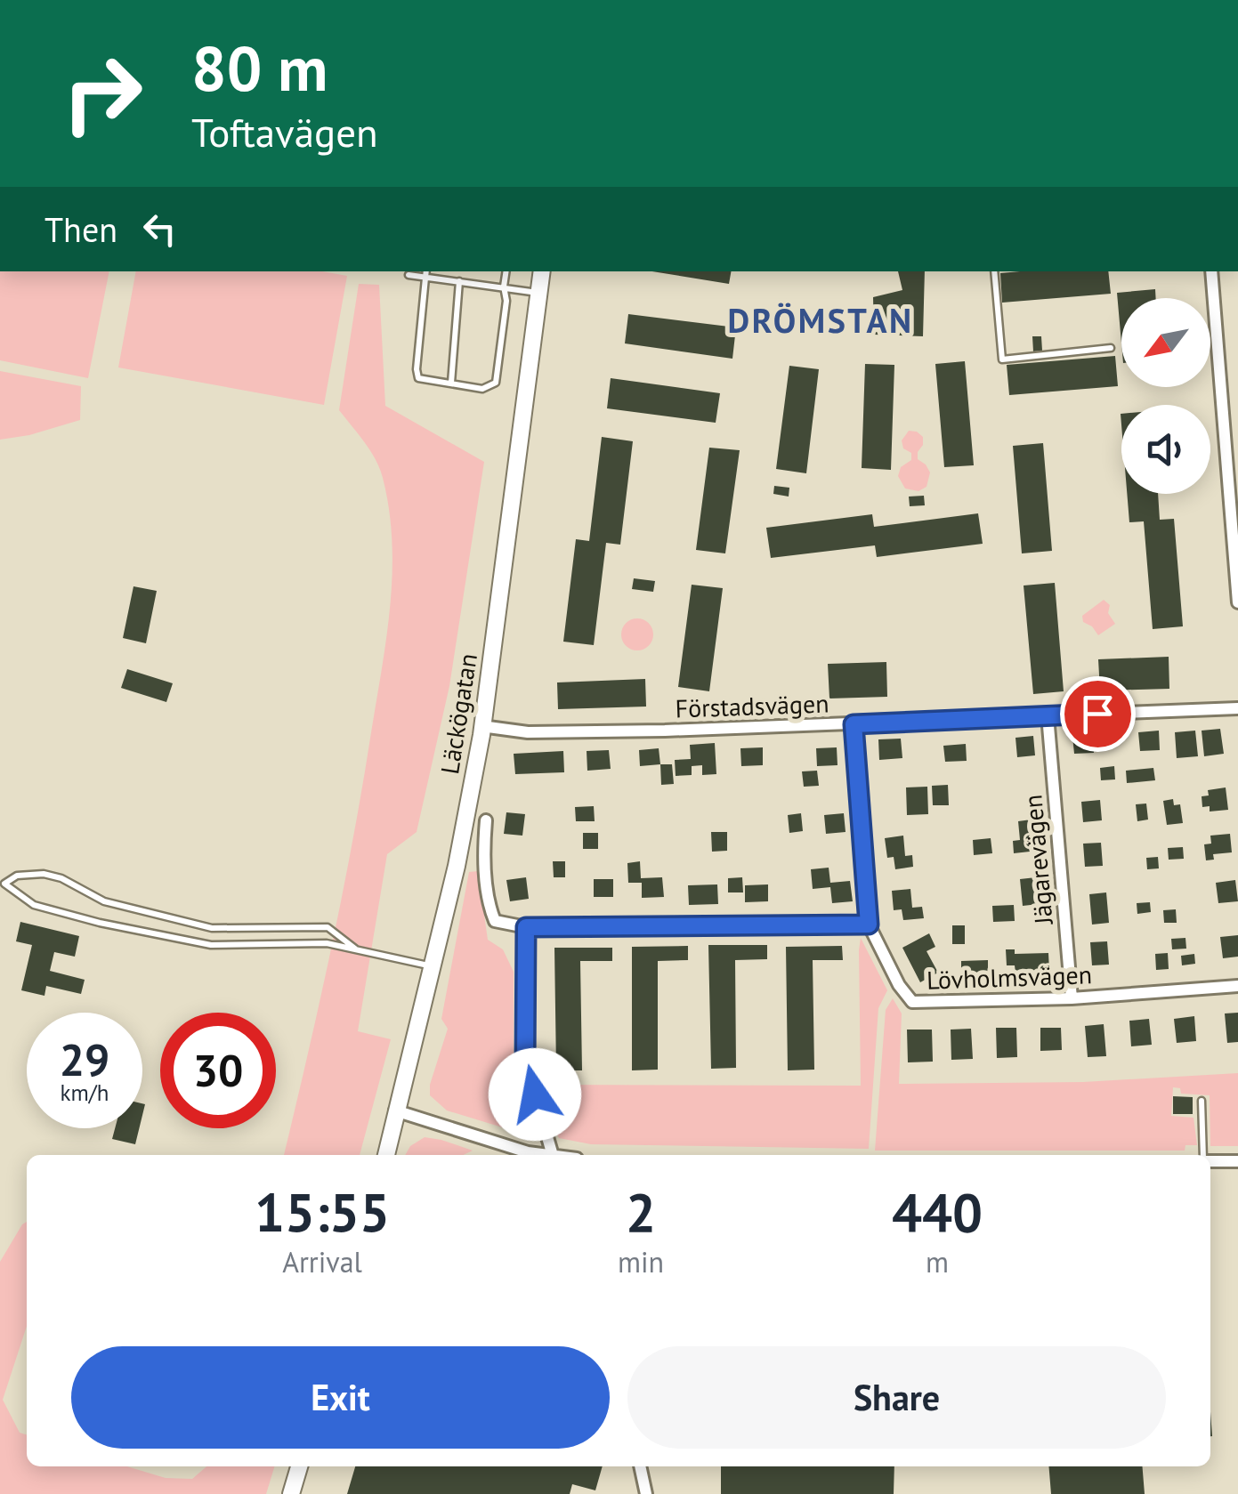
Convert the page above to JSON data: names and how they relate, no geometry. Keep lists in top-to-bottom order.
{
  "streets": {
    "main road": ["Läckögatan"],
    "street": ["Förstadsvägen", "Jägarevägen", "Lövholmsvägen"]
  },
  "crossings": [
    ["Förstadsvägen", "Läckögatan"],
    ["Förstadsvägen", "Jägarevägen"],
    ["Förstadsvägen", "Lövholmsvägen"],
    ["Jägarevägen", "Lövholmsvägen"]
  ],
  "districts": ["DRÖMSTAN"],
  "north": "bottom left",
  "page": {
    "turn": ["80 m", "Toftavägen"],
    "then": "Then",
    "speed": "29 km/h",
    "limit": "30",
    "eta": [
      "15:55",
      "Arrival",
      "2",
      "min",
      "440",
      "m"
    ],
    "buttons": ["Exit", "Share"]
  }
}
